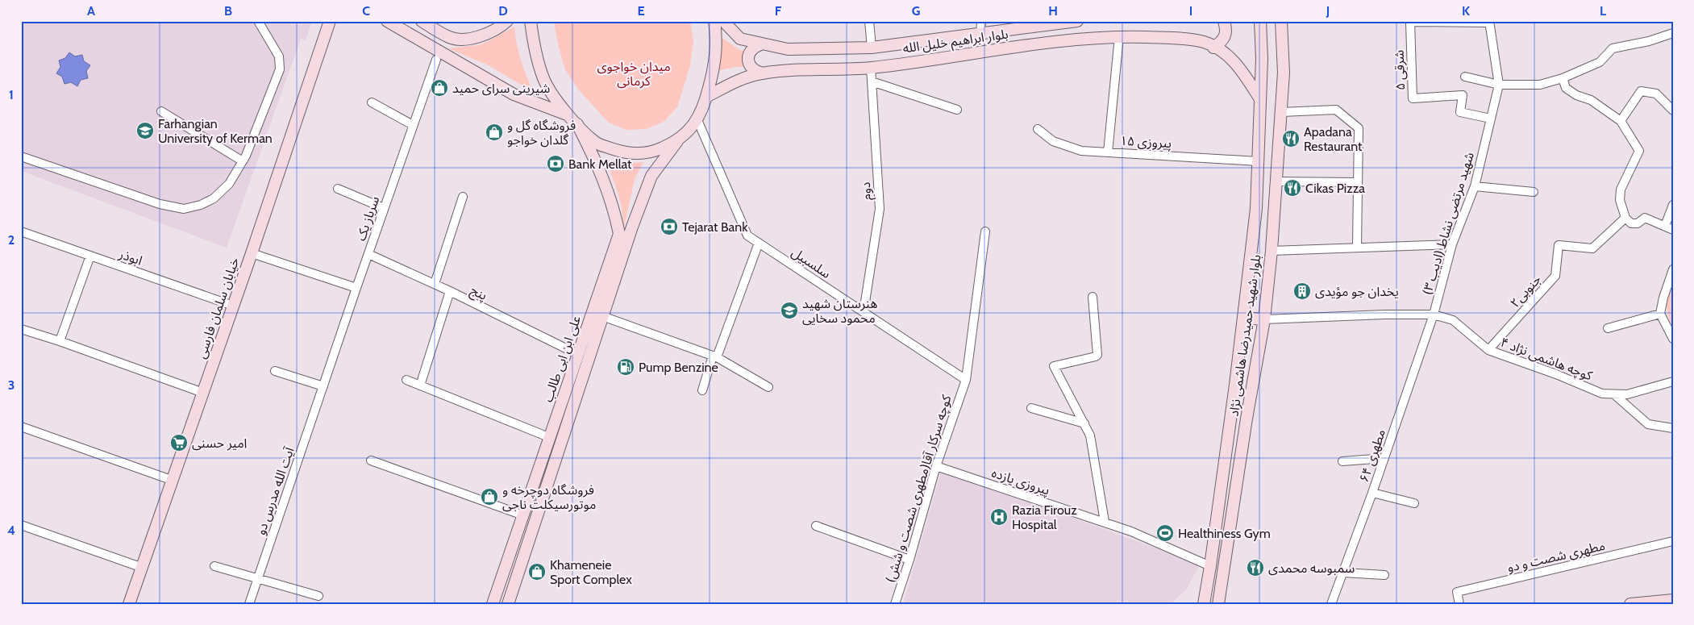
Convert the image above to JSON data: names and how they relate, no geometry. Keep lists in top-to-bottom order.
{
  "streets": {
    "main road": [
      "بلوار ابراهیم خلیل الله",
      "خیابان سلمان فارسی",
      "بلوار شهید حمیدرضا هاشمی نژاد",
      "علی ابن ابی طالب"
    ],
    "street": [
      "۵ شرقی",
      "پیروزی ۱۵",
      "دوم",
      "سرباز یک",
      "شهید مرتضی نشاط (ادیب ۳)",
      "ابوذر",
      "سلسبیل",
      "جنوبی۲",
      "پنج",
      "کوچه هاشمی نژاد ۴",
      "مطهری ۶۴",
      "پیروزی یازده",
      "(مطهری شصت و شش)کوچه سرکار آقا",
      "آیت الله مدرس دو",
      "مطهری شصت و دو"
    ]
  },
  "crossings": [
    ["بلوار ابراهیم خلیل الله", "دوم"],
    ["بلوار ابراهیم خلیل الله", "بلوار شهید حمیدرضا هاشمی نژاد"],
    ["۵ شرقی", "شهید مرتضی نشاط (ادیب ۳)"],
    ["پیروزی ۱۵", "بلوار شهید حمیدرضا هاشمی نژاد"],
    ["دوم", "سلسبیل"],
    ["سرباز یک", "پنج"],
    ["سرباز یک", "آیت الله مدرس دو"],
    ["شهید مرتضی نشاط (ادیب ۳)", "کوچه هاشمی نژاد ۴"],
    ["شهید مرتضی نشاط (ادیب ۳)", "مطهری ۶۴"],
    ["ابوذر", "خیابان سلمان فارسی"],
    ["سلسبیل", "علی ابن ابی طالب"],
    ["سلسبیل", "(مطهری شصت و شش)کوچه سرکار آقا"],
    ["جنوبی۲", "کوچه هاشمی نژاد ۴"],
    ["پنج", "علی ابن ابی طالب"],
    ["بلوار شهید حمیدرضا هاشمی نژاد", "کوچه هاشمی نژاد ۴"],
    ["بلوار شهید حمیدرضا هاشمی نژاد", "پیروزی یازده"],
    ["کوچه هاشمی نژاد ۴", "مطهری ۶۴"],
    ["پیروزی یازده", "(مطهری شصت و شش)کوچه سرکار آقا"]
  ],
  "parks": ["میدان خواجوی کرمانی"],
  "places": {
    "shop": [
      "شیرینی سرای حمید",
      "فروشگاه گل و گلدان خواجو",
      "فروشگاه دوچرخه و موتورسیکلت ناجی",
      "Khameneie Sport Complex"
    ],
    "school or university": ["Farhangian University of Kerman", "هنرستان شهید محمود سخایی"],
    "restaurant": ["Apadana Restaurant", "Cikas Pizza", "سمبوسه محمدی"],
    "bank": ["Bank Mellat", "Tejarat Bank"],
    "building": ["یخدان جو مؤیدی"],
    "fuel station": ["Pump Benzine"],
    "supermarket": ["امیر حسنی"],
    "hospital": ["Razia Firouz Hospital"],
    "sports": ["Healthiness Gym"]
  },
  "grid": {
    "columns": [
      "A",
      "B",
      "C",
      "D",
      "E",
      "F",
      "G",
      "H",
      "I",
      "J",
      "K",
      "L"
    ],
    "rows": [
      "1",
      "2",
      "3",
      "4"
    ]
  }
}
